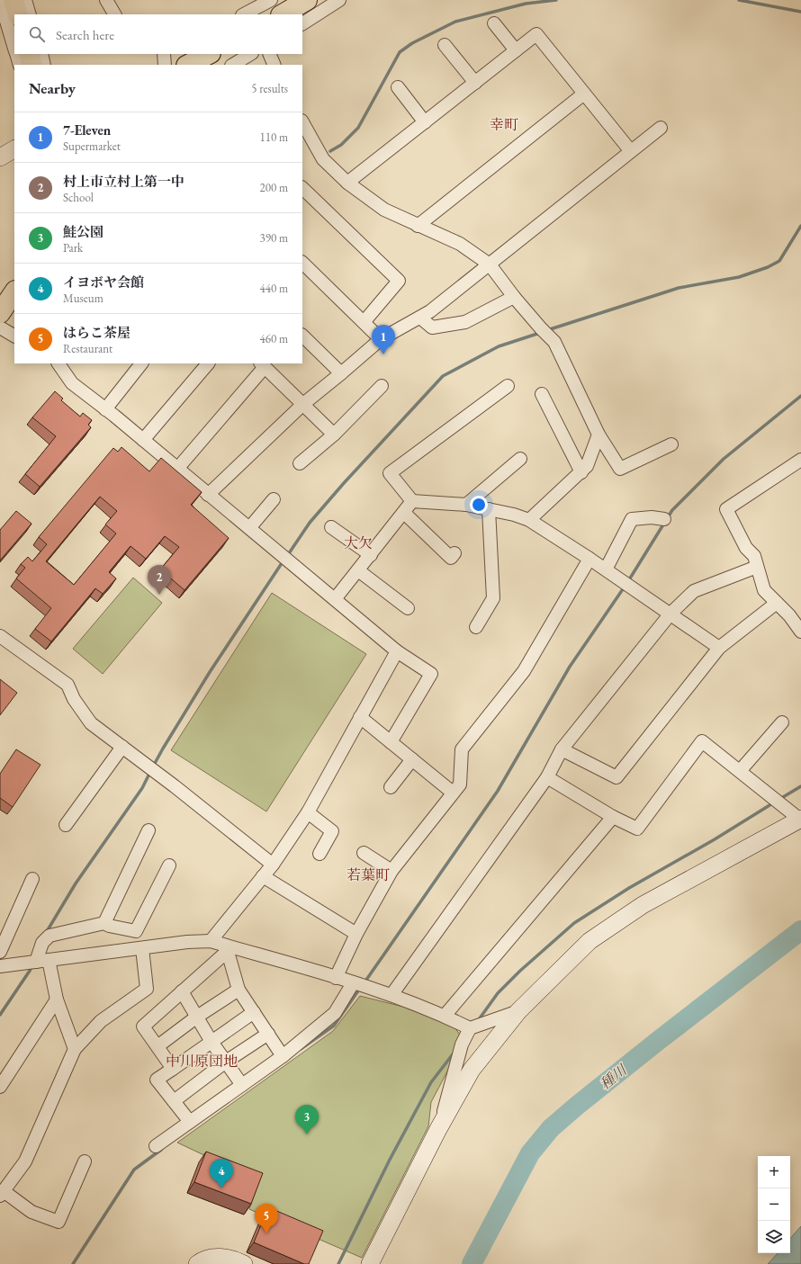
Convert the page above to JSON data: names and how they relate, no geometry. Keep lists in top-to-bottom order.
{
  "districts": [
    "幸町",
    "大欠",
    "若葉町",
    "中川原団地"
  ],
  "water": ["種川"],
  "page": {
    "search": "Search here",
    "heading": ["Nearby", "5 results"],
    "list": [
      {
        "mark": "1",
        "name": "7-Eleven",
        "note": "Supermarket",
        "value": "110 m"
      },
      {
        "mark": "2",
        "name": "村上市立村上第一中",
        "note": "School",
        "value": "200 m"
      },
      {
        "mark": "3",
        "name": "鮭公園",
        "note": "Park",
        "value": "390 m"
      },
      {
        "mark": "4",
        "name": "イヨボヤ会館",
        "note": "Museum",
        "value": "440 m"
      },
      {
        "mark": "5",
        "name": "はらこ茶屋",
        "note": "Restaurant",
        "value": "460 m"
      }
    ],
    "pins": [
      "1",
      "2",
      "3",
      "4",
      "5"
    ],
    "map_buttons": ["+", "−"]
  }
}
